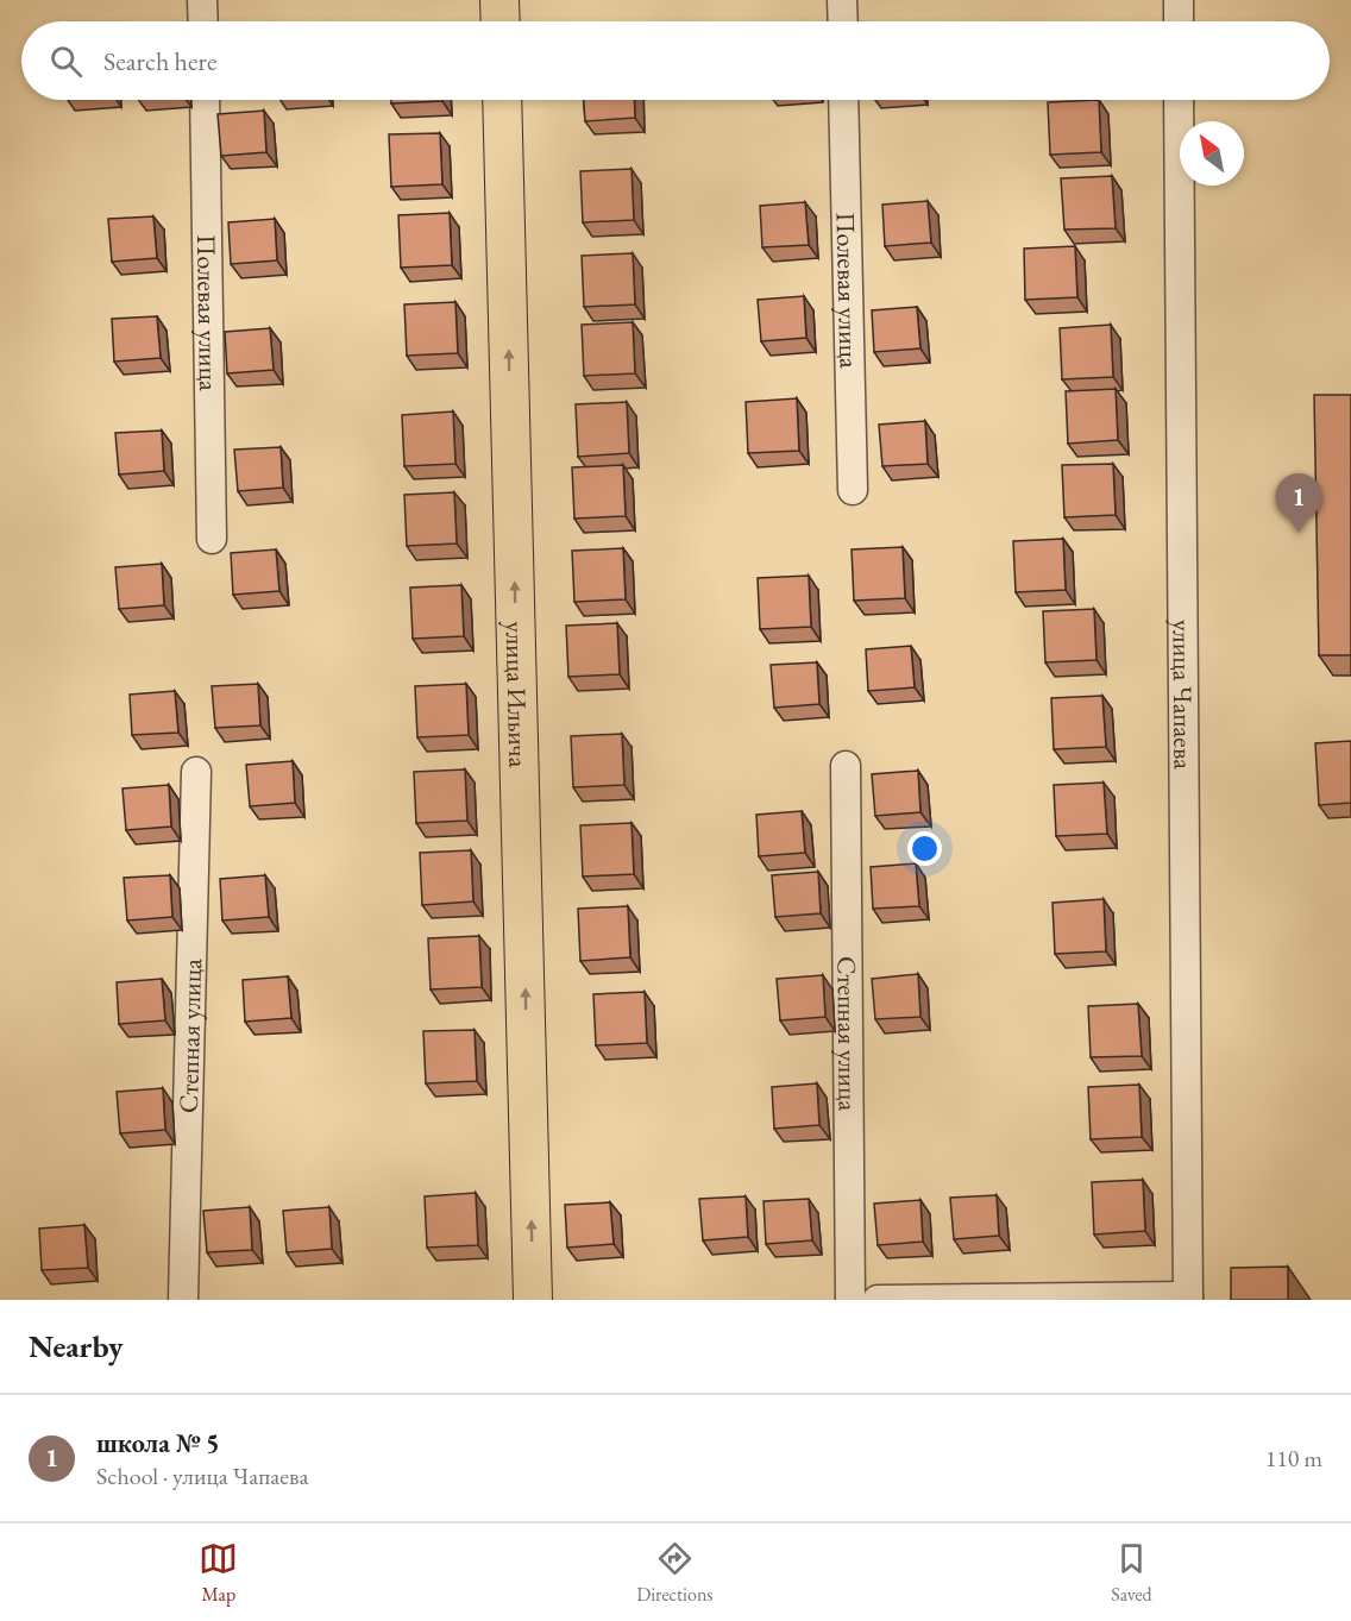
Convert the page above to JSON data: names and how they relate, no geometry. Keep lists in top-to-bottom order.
{
  "streets": {
    "main road": ["улица Ильича"],
    "street": ["Полевая улица", "улица Чапаева", "Степная улица"]
  },
  "one_way": ["улица Ильича"],
  "north": "top left",
  "page": {
    "search": "Search here",
    "pins": "1",
    "heading": "Nearby",
    "list": [
      {
        "mark": "1",
        "name": "школа № 5",
        "note": "School · улица Чапаева",
        "value": "110 m"
      }
    ],
    "nav": ["Map", "Directions", "Saved"]
  }
}
